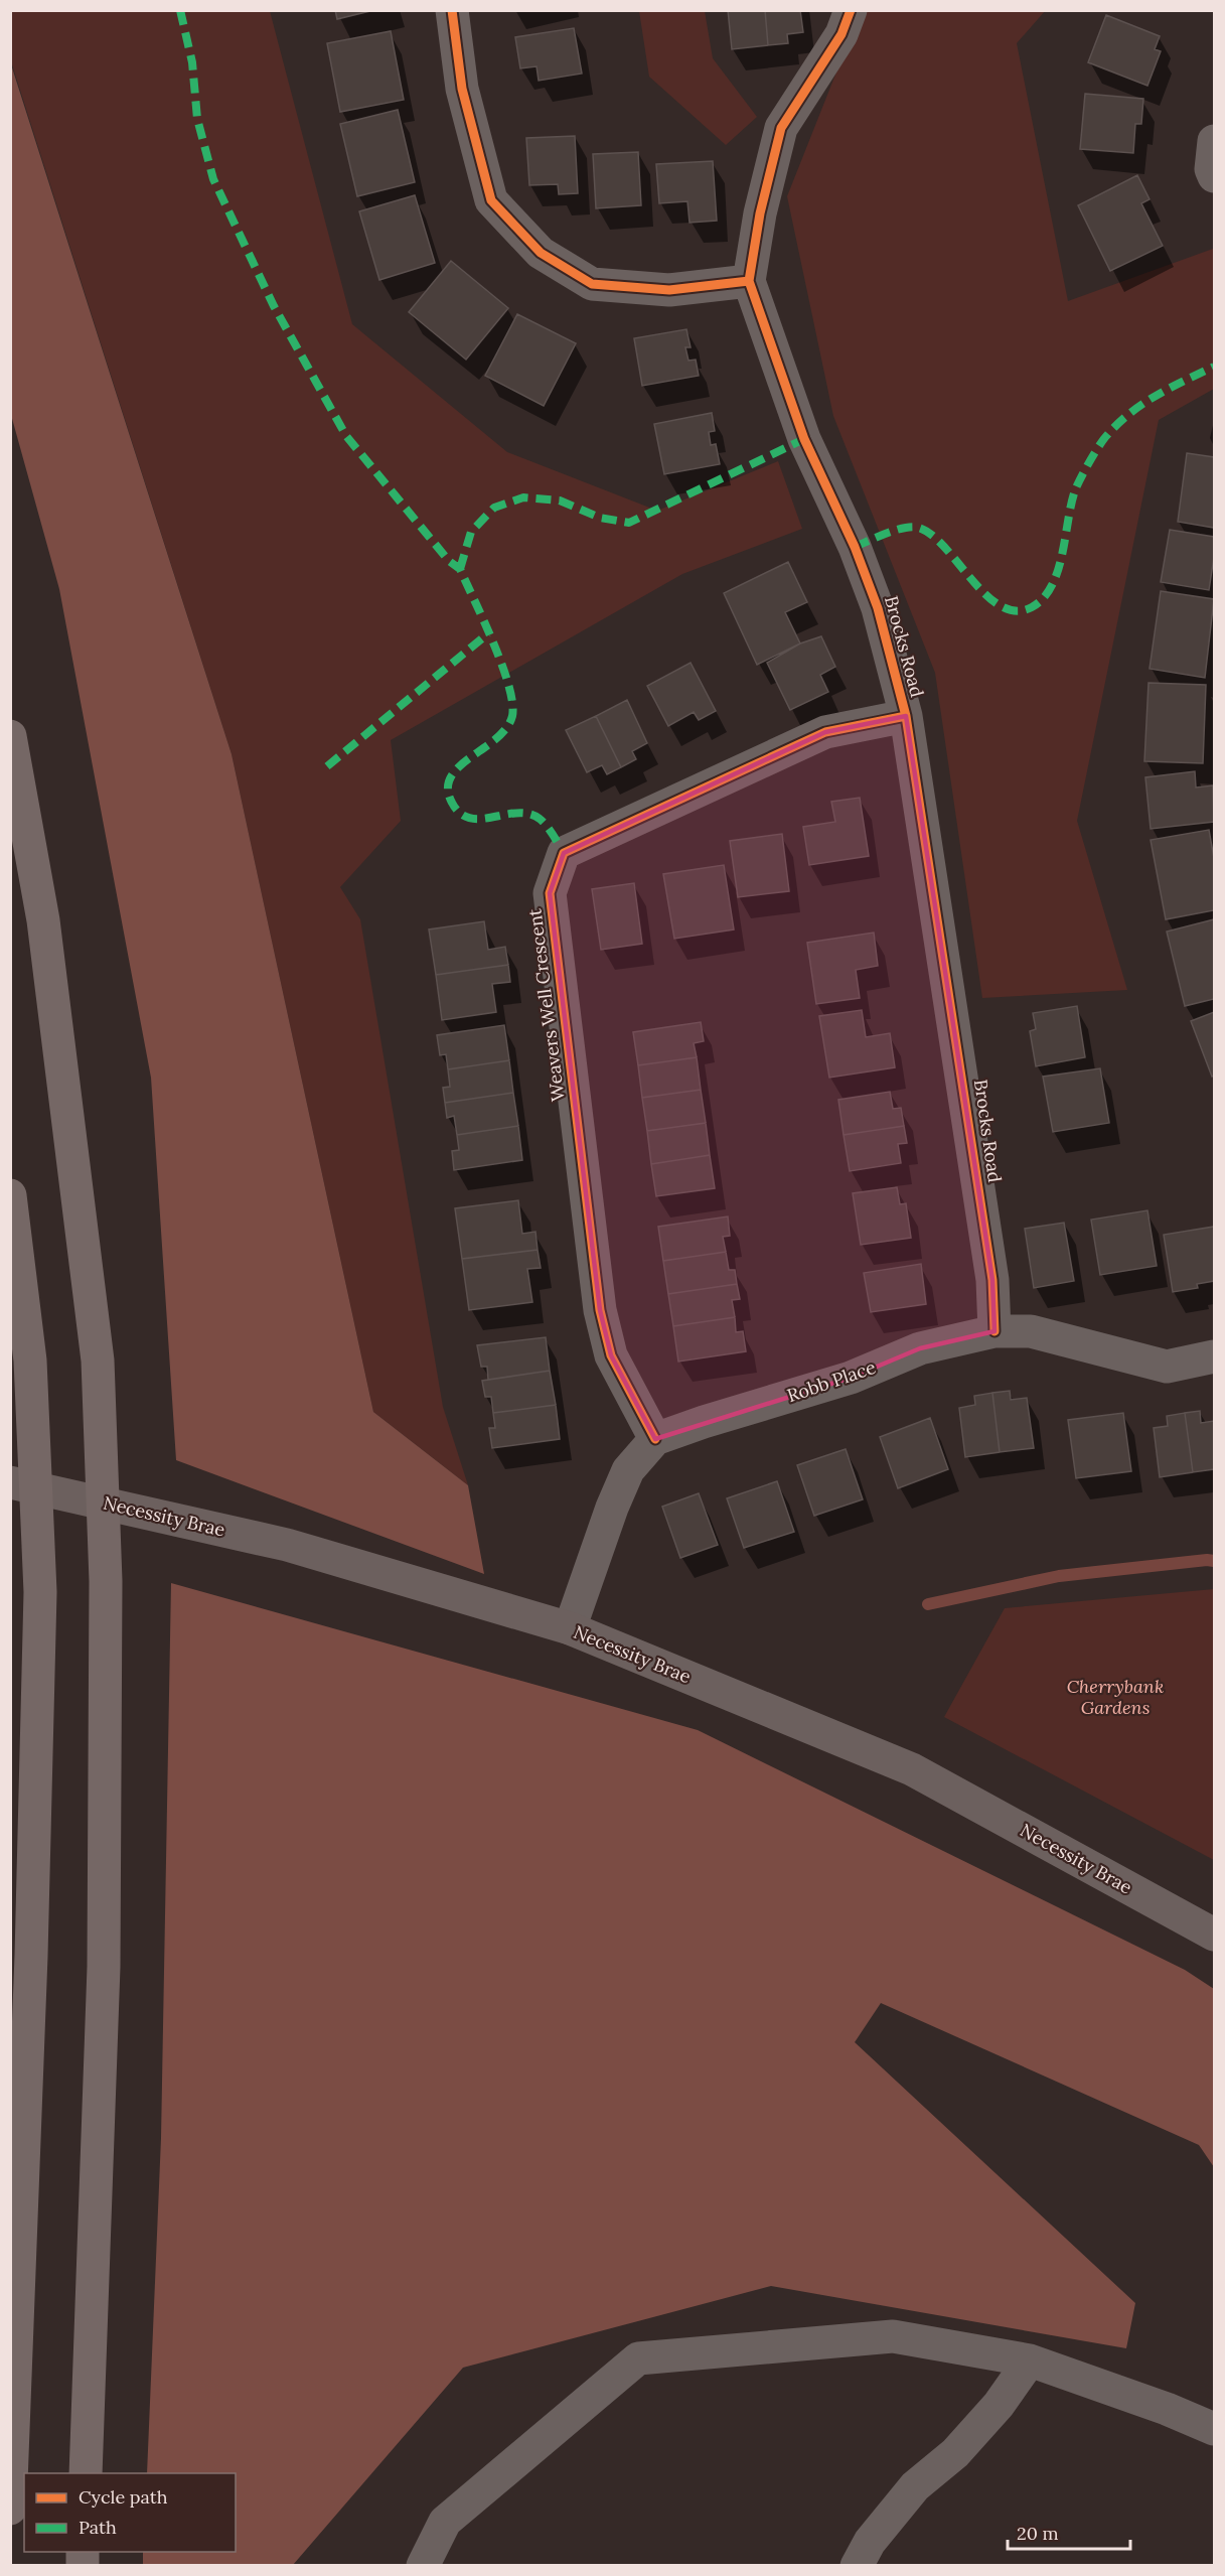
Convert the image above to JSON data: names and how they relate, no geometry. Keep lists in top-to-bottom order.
{
  "streets": {
    "main road": ["Necessity Brae"],
    "street": ["Brocks Road", "Weavers Well Crescent", "Robb Place"]
  },
  "crossings": [
    ["Brocks Road", "Weavers Well Crescent"],
    ["Brocks Road", "Robb Place"],
    ["Weavers Well Crescent", "Robb Place"],
    ["Robb Place", "Necessity Brae"]
  ],
  "parks": ["Cherrybank Gardens"],
  "legend": ["Cycle path", "Path"],
  "scale_bar": "20 m"
}
